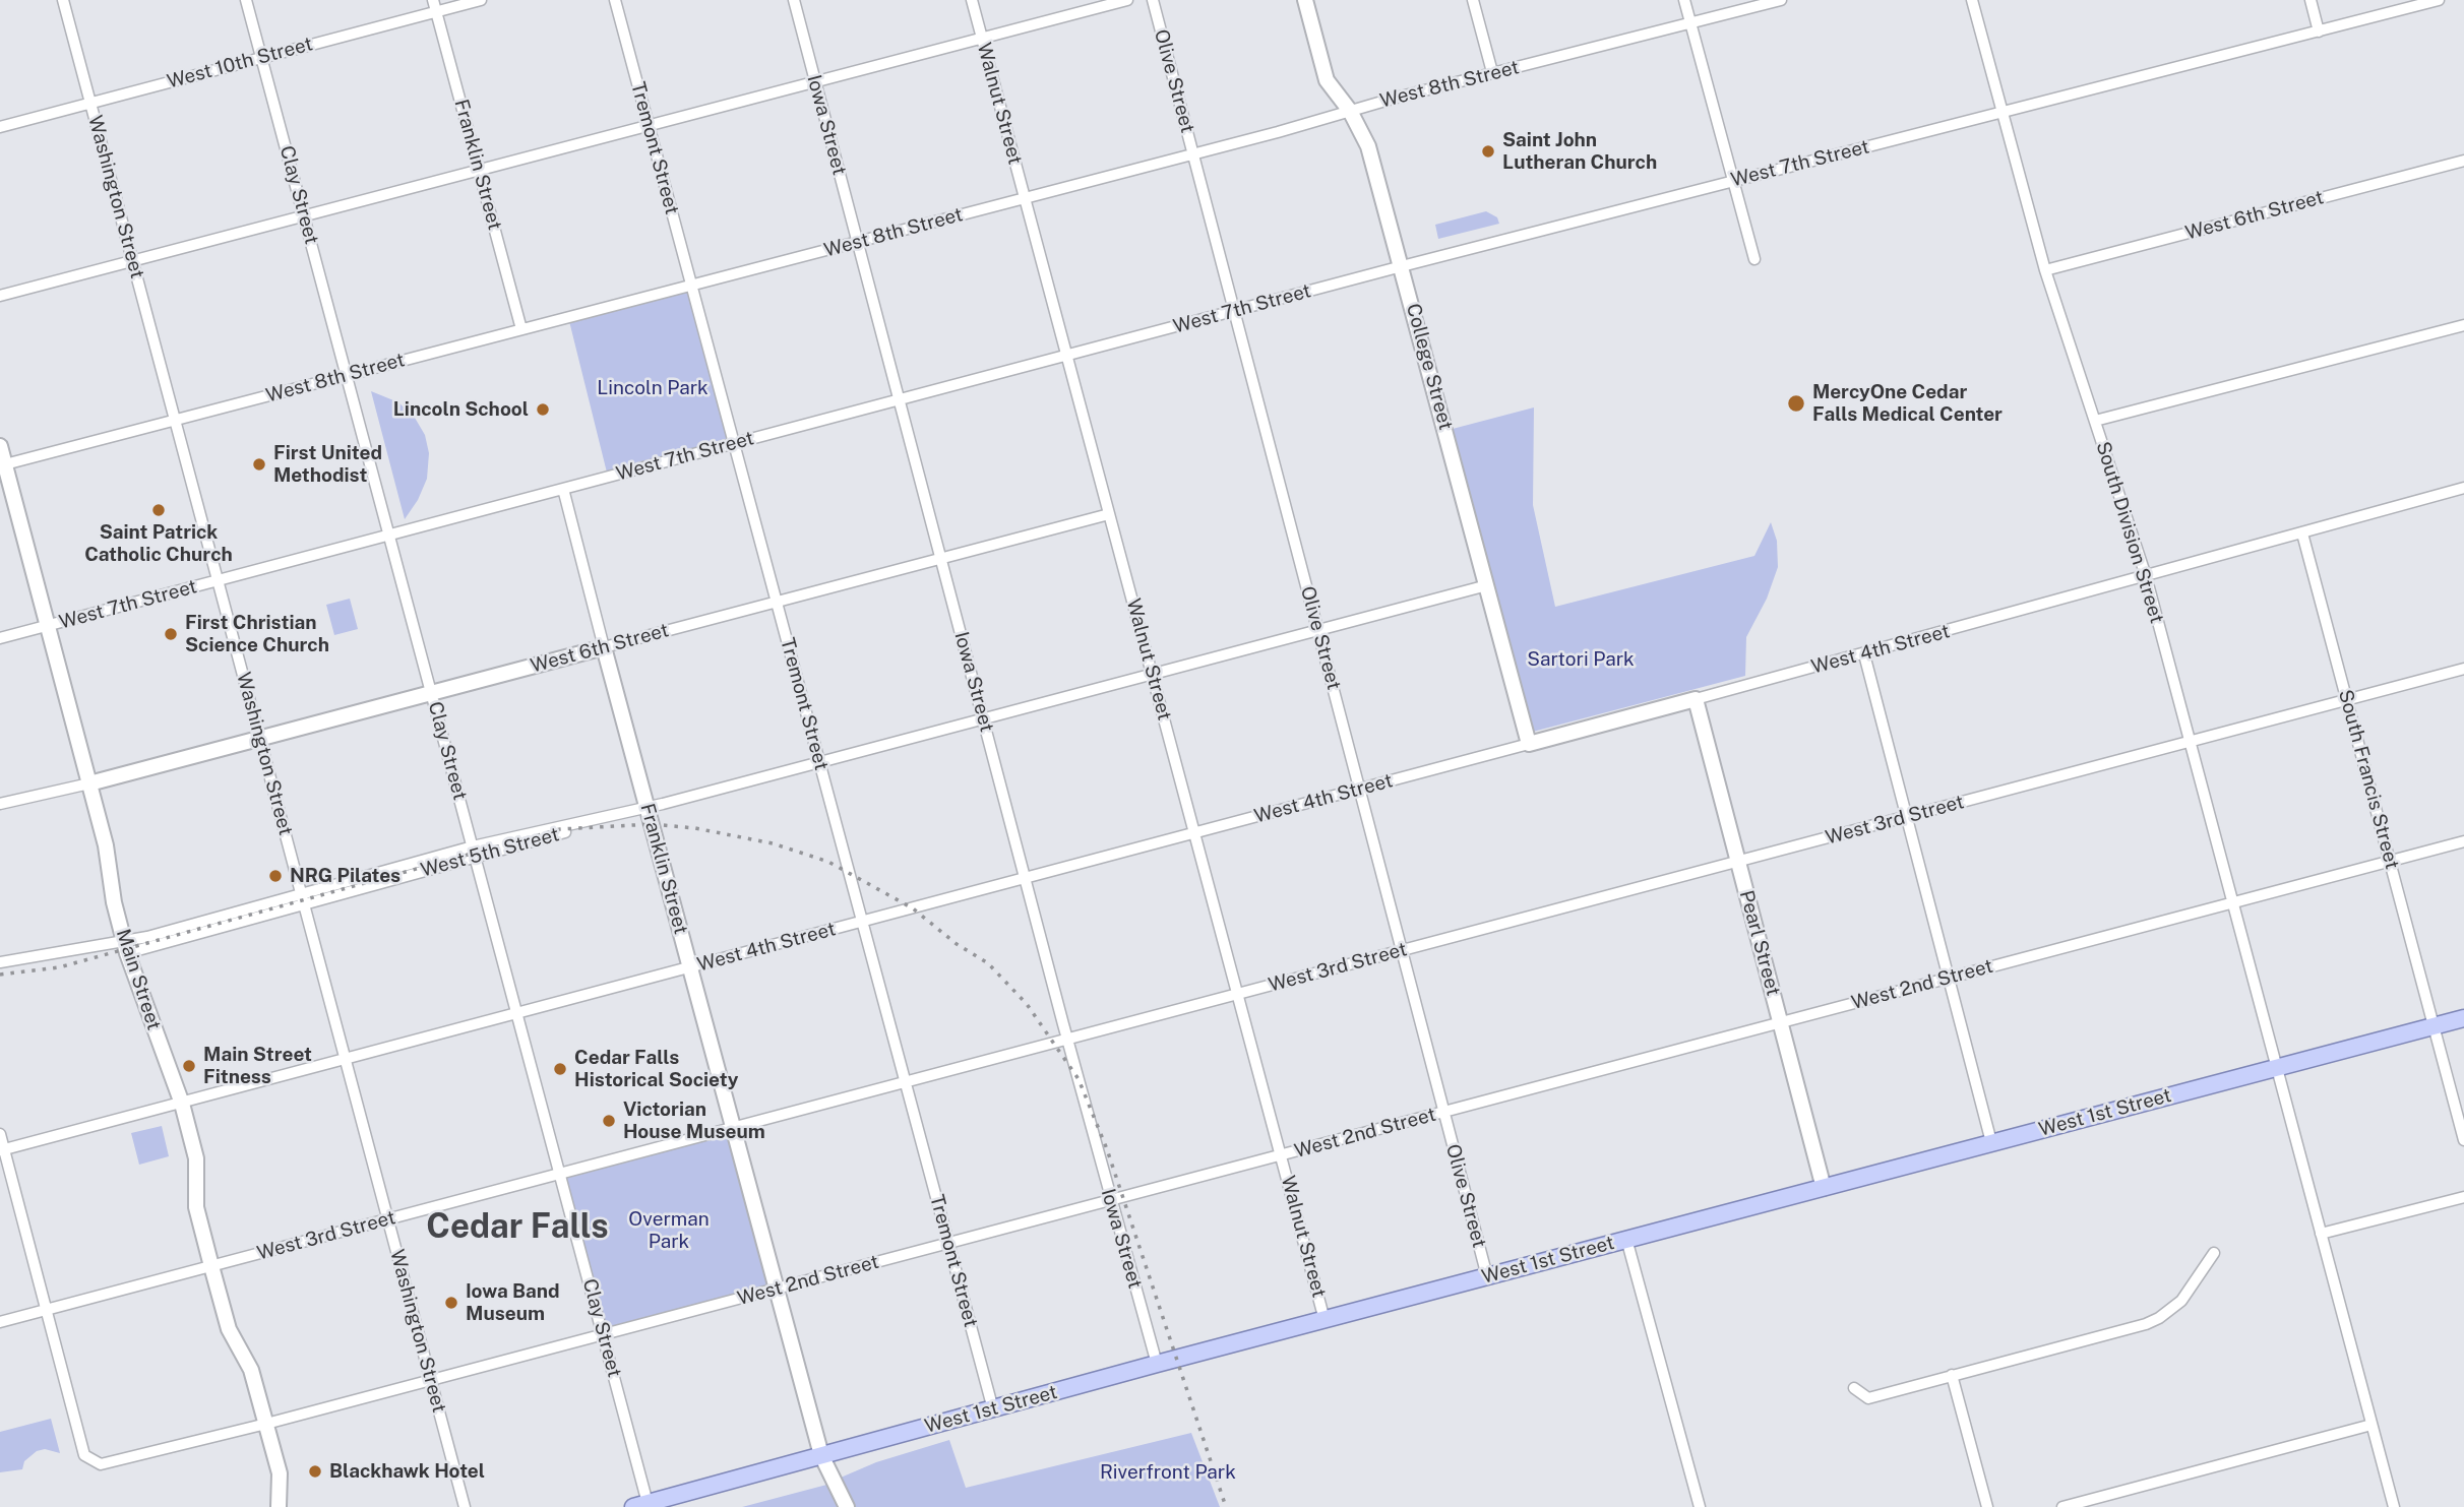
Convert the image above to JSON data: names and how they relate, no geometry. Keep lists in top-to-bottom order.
{
  "streets": {
    "main road": ["West 1st Street"],
    "street": [
      "West 10th Street",
      "Olive Street",
      "West 8th Street",
      "Walnut Street",
      "Iowa Street",
      "Tremont Street",
      "West 7th Street",
      "Franklin Street",
      "Clay Street",
      "Washington Street",
      "West 6th Street",
      "College Street",
      "South Division Street",
      "West 4th Street",
      "South Francis Street",
      "West 3rd Street",
      "West 5th Street",
      "Pearl Street",
      "Main Street",
      "West 2nd Street"
    ]
  },
  "crossings": [
    ["West 10th Street", "Franklin Street"],
    ["West 10th Street", "Clay Street"],
    ["West 10th Street", "Washington Street"],
    ["Olive Street", "West 8th Street"],
    ["Olive Street", "West 7th Street"],
    ["Olive Street", "West 4th Street"],
    ["Olive Street", "West 3rd Street"],
    ["Olive Street", "West 5th Street"],
    ["Olive Street", "West 2nd Street"],
    ["Olive Street", "West 1st Street"],
    ["West 8th Street", "Walnut Street"],
    ["West 8th Street", "Iowa Street"],
    ["West 8th Street", "Tremont Street"],
    ["West 8th Street", "Franklin Street"],
    ["West 8th Street", "Clay Street"],
    ["West 8th Street", "Washington Street"],
    ["West 8th Street", "College Street"],
    ["West 8th Street", "Main Street"],
    ["Walnut Street", "West 7th Street"],
    ["Walnut Street", "West 6th Street"],
    ["Walnut Street", "West 4th Street"],
    ["Walnut Street", "West 3rd Street"],
    ["Walnut Street", "West 5th Street"],
    ["Walnut Street", "West 2nd Street"],
    ["Walnut Street", "West 1st Street"],
    ["Iowa Street", "West 7th Street"],
    ["Iowa Street", "West 6th Street"],
    ["Iowa Street", "West 4th Street"],
    ["Iowa Street", "West 3rd Street"],
    ["Iowa Street", "West 5th Street"],
    ["Iowa Street", "West 2nd Street"],
    ["Iowa Street", "West 1st Street"],
    ["Tremont Street", "West 7th Street"],
    ["Tremont Street", "West 6th Street"],
    ["Tremont Street", "West 4th Street"],
    ["Tremont Street", "West 3rd Street"],
    ["Tremont Street", "West 5th Street"],
    ["Tremont Street", "West 2nd Street"],
    ["Tremont Street", "West 1st Street"],
    ["West 7th Street", "Franklin Street"],
    ["West 7th Street", "Clay Street"],
    ["West 7th Street", "Washington Street"],
    ["West 7th Street", "College Street"],
    ["West 7th Street", "South Division Street"],
    ["West 7th Street", "Main Street"],
    ["Franklin Street", "West 6th Street"],
    ["Franklin Street", "West 4th Street"],
    ["Franklin Street", "West 3rd Street"],
    ["Franklin Street", "West 5th Street"],
    ["Franklin Street", "West 2nd Street"],
    ["Franklin Street", "West 1st Street"],
    ["Clay Street", "West 6th Street"],
    ["Clay Street", "West 4th Street"],
    ["Clay Street", "West 3rd Street"],
    ["Clay Street", "West 5th Street"],
    ["Clay Street", "West 2nd Street"],
    ["Clay Street", "West 1st Street"],
    ["Washington Street", "West 6th Street"],
    ["Washington Street", "West 4th Street"],
    ["Washington Street", "West 3rd Street"],
    ["Washington Street", "West 5th Street"],
    ["Washington Street", "West 2nd Street"],
    ["West 6th Street", "South Division Street"],
    ["West 6th Street", "Main Street"],
    ["College Street", "West 4th Street"],
    ["College Street", "West 5th Street"],
    ["South Division Street", "West 4th Street"],
    ["South Division Street", "West 3rd Street"],
    ["South Division Street", "West 2nd Street"],
    ["South Division Street", "West 1st Street"],
    ["West 4th Street", "South Francis Street"],
    ["West 4th Street", "Pearl Street"],
    ["West 4th Street", "Main Street"],
    ["South Francis Street", "West 3rd Street"],
    ["South Francis Street", "West 2nd Street"],
    ["South Francis Street", "West 1st Street"],
    ["West 3rd Street", "Pearl Street"],
    ["West 3rd Street", "Main Street"],
    ["West 3rd Street", "West 2nd Street"],
    ["West 5th Street", "Main Street"],
    ["Pearl Street", "West 2nd Street"],
    ["Pearl Street", "West 1st Street"],
    ["Main Street", "West 2nd Street"]
  ],
  "districts": ["Cedar Falls"],
  "parks": [
    "Lincoln Park",
    "Sartori Park",
    "Overman Park",
    "Riverfront Park"
  ],
  "places": [
    "Saint John Lutheran Church",
    "MercyOne Cedar Falls Medical Center",
    "Lincoln School",
    "First United Methodist",
    "Saint Patrick Catholic Church",
    "First Christian Science Church",
    "NRG Pilates",
    "Main Street Fitness",
    "Cedar Falls Historical Society",
    "Victorian House Museum",
    "Iowa Band Museum",
    "Blackhawk Hotel"
  ]
}
